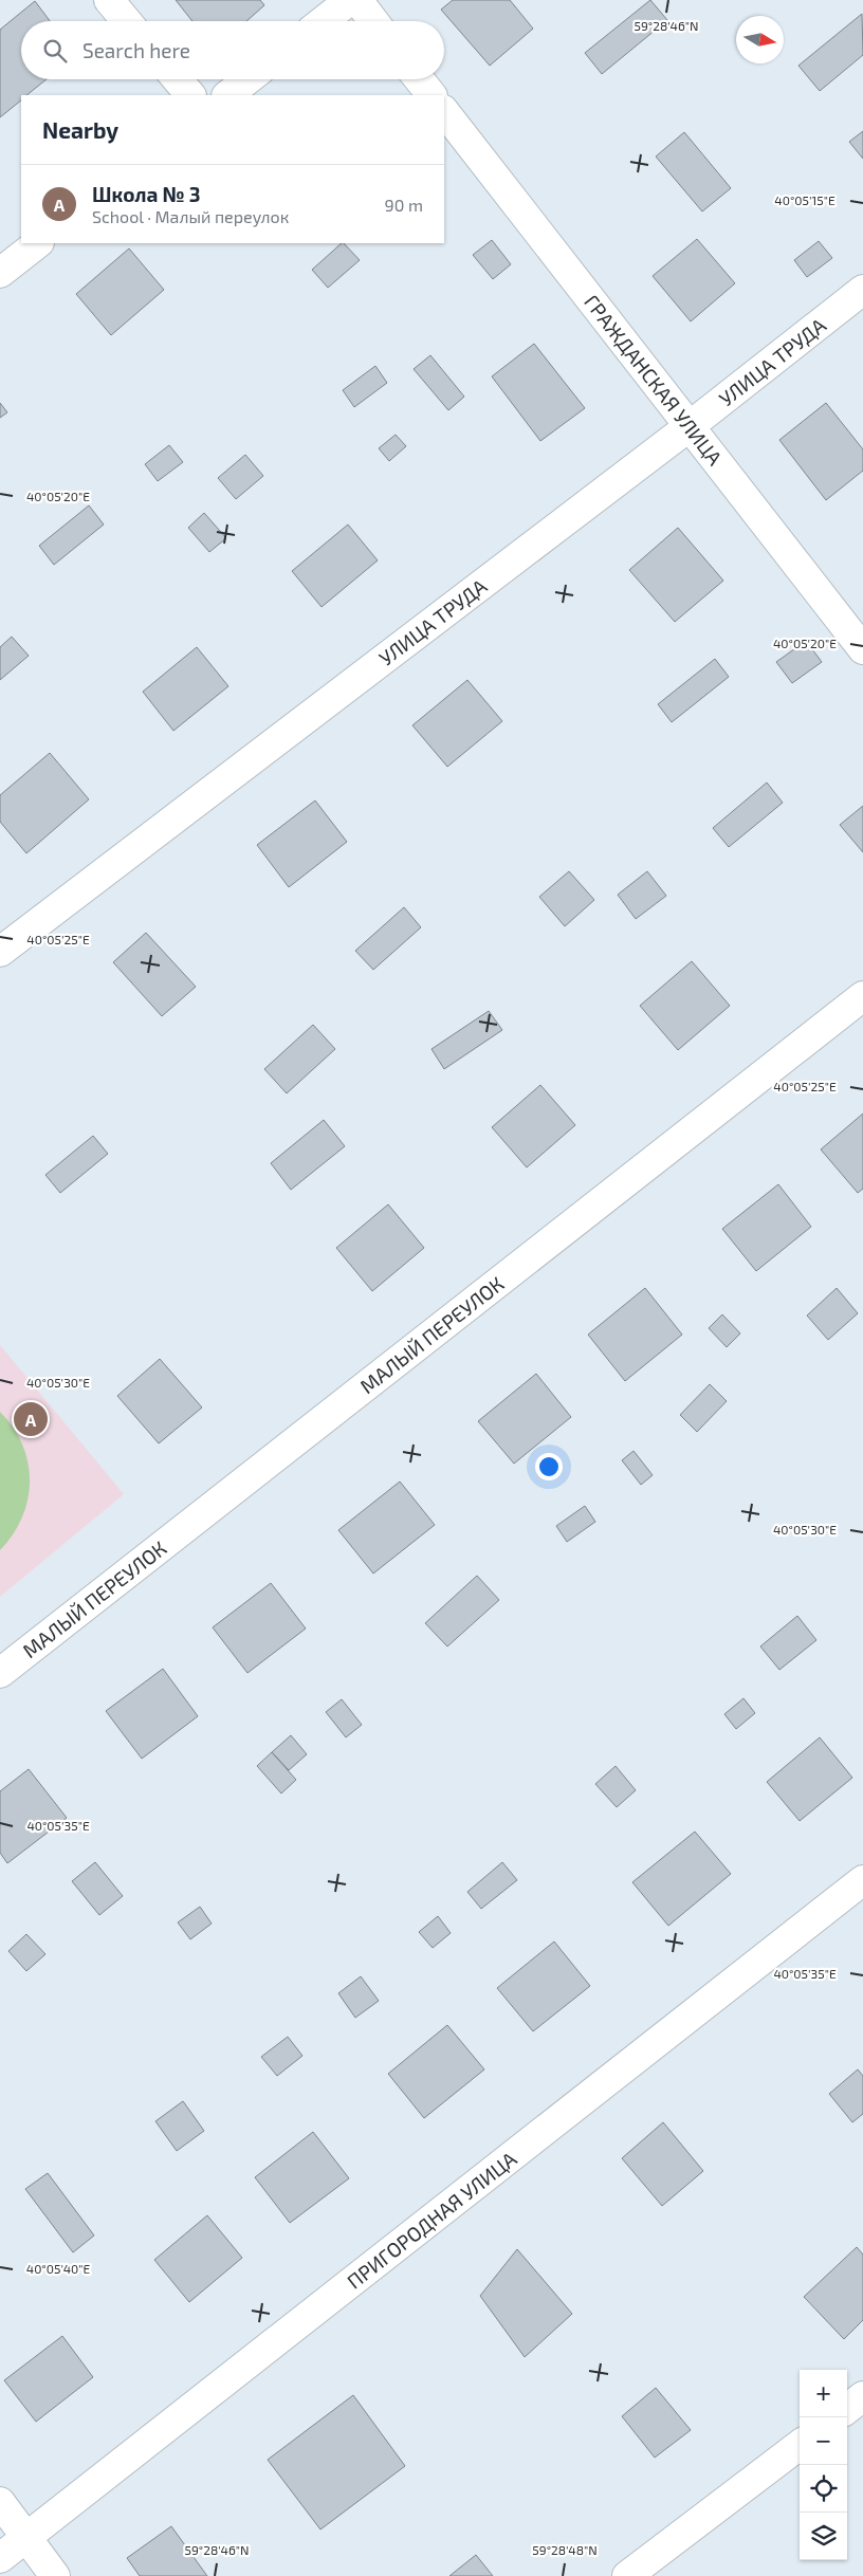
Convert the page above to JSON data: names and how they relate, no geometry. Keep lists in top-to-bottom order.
{
  "streets": {
    "street": [
      "УЛИЦА ТРУДА",
      "ГРАЖДАНСКАЯ УЛИЦА",
      "МАЛЫЙ ПЕРЕУЛОК",
      "ПРИГОРОДНАЯ УЛИЦА"
    ]
  },
  "crossings": [
    ["УЛИЦА ТРУДА", "ГРАЖДАНСКАЯ УЛИЦА"]
  ],
  "north": "right",
  "page": {
    "search": "Search here",
    "heading": "Nearby",
    "list": [
      {
        "mark": "A",
        "name": "Школа № 3",
        "note": "School · Малый переулок",
        "value": "90 m"
      }
    ],
    "pins": "A",
    "map_buttons": ["+", "−"]
  },
  "coordinates": [
    "59°28'46\"N",
    "40°05'15\"E",
    "40°05'20\"E",
    "40°05'25\"E",
    "40°05'30\"E",
    "40°05'35\"E",
    "40°05'40\"E",
    "59°28'48\"N"
  ]
}
